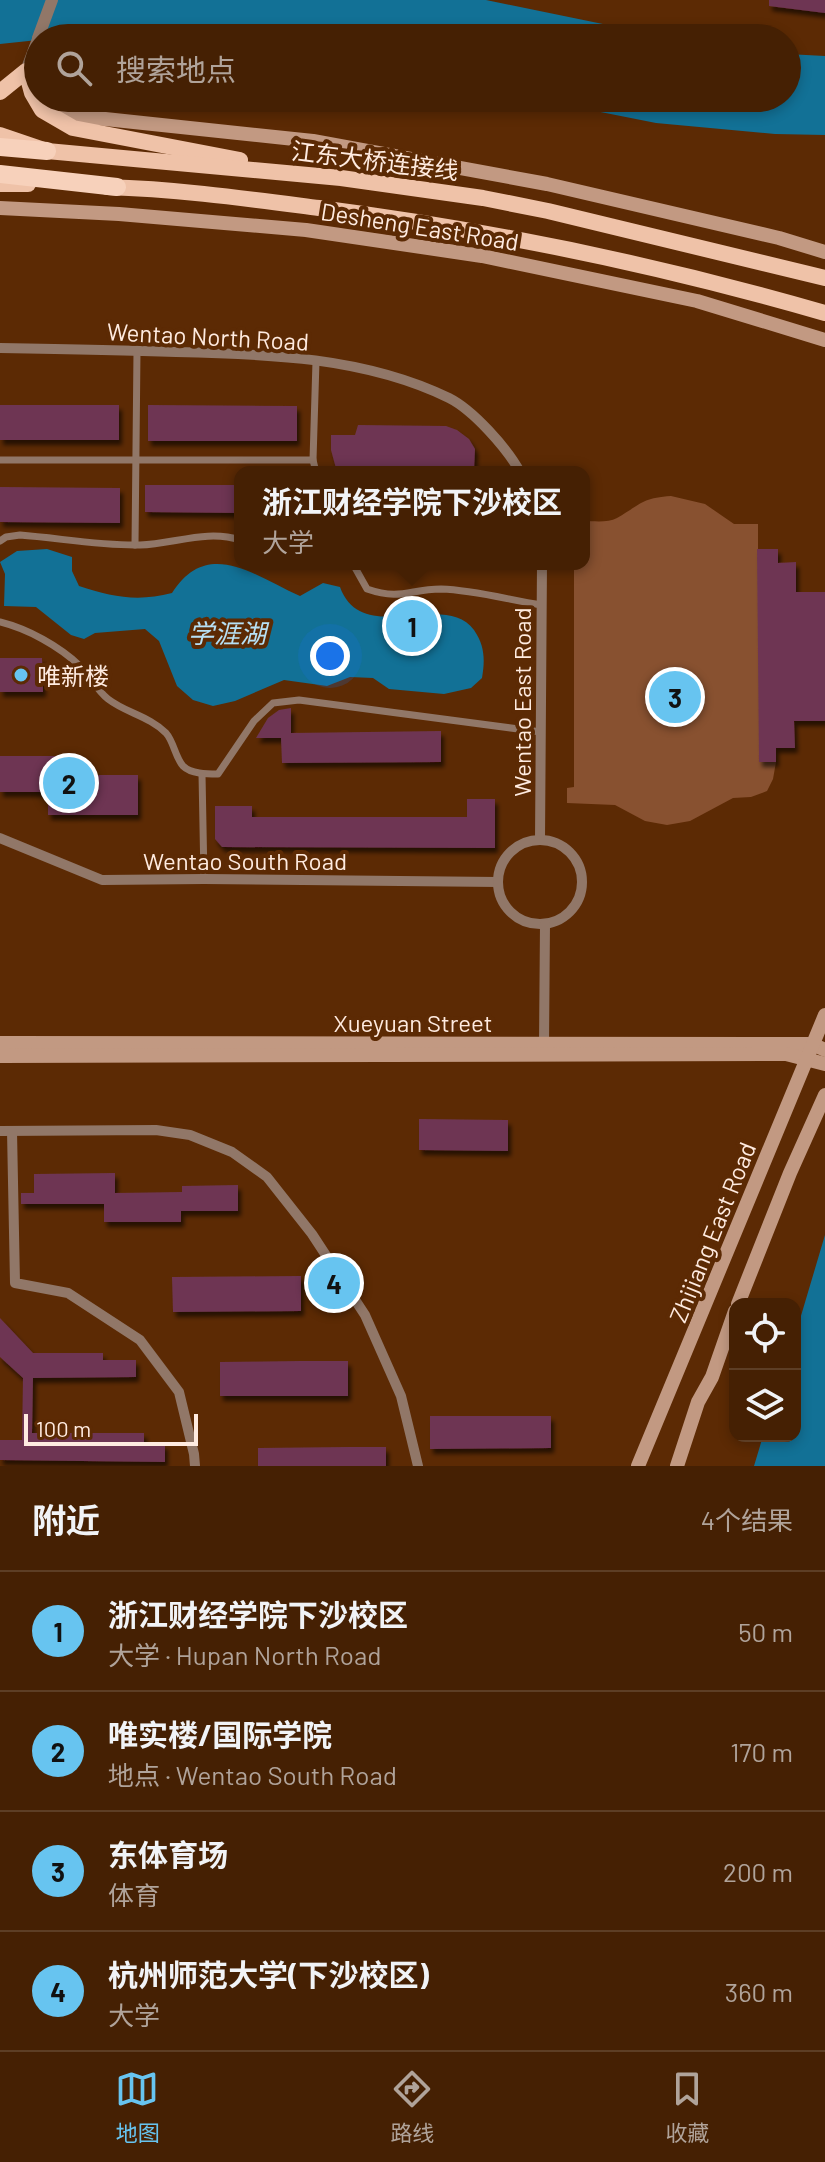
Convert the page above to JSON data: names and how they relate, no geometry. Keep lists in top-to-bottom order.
{
  "streets": {
    "highway": ["江东大桥连接线"],
    "main road": ["Desheng East Road", "Xueyuan Street", "Zhijiang East Road"],
    "street": ["Wentao North Road", "Wentao East Road", "Wentao South Road"]
  },
  "crossings": [
    ["Wentao East Road", "Wentao South Road"],
    ["Xueyuan Street", "Zhijiang East Road"]
  ],
  "water": ["学涯湖"],
  "places": ["唯新楼"],
  "scale_bar": "100 m",
  "page": {
    "search": "搜索地点",
    "popup": ["浙江财经学院下沙校区", "大学"],
    "pins": [
      "1",
      "3",
      "2",
      "4"
    ],
    "scale": "100 m",
    "heading": ["附近", "4个结果"],
    "list": [
      {
        "mark": "1",
        "name": "浙江财经学院下沙校区",
        "note": "大学 · Hupan North Road",
        "value": "50 m"
      },
      {
        "mark": "2",
        "name": "唯实楼/国际学院",
        "note": "地点 · Wentao South Road",
        "value": "170 m"
      },
      {
        "mark": "3",
        "name": "东体育场",
        "note": "体育",
        "value": "200 m"
      },
      {
        "mark": "4",
        "name": "杭州师范大学(下沙校区)",
        "note": "大学",
        "value": "360 m"
      }
    ],
    "nav": ["地图", "路线", "收藏"]
  }
}
